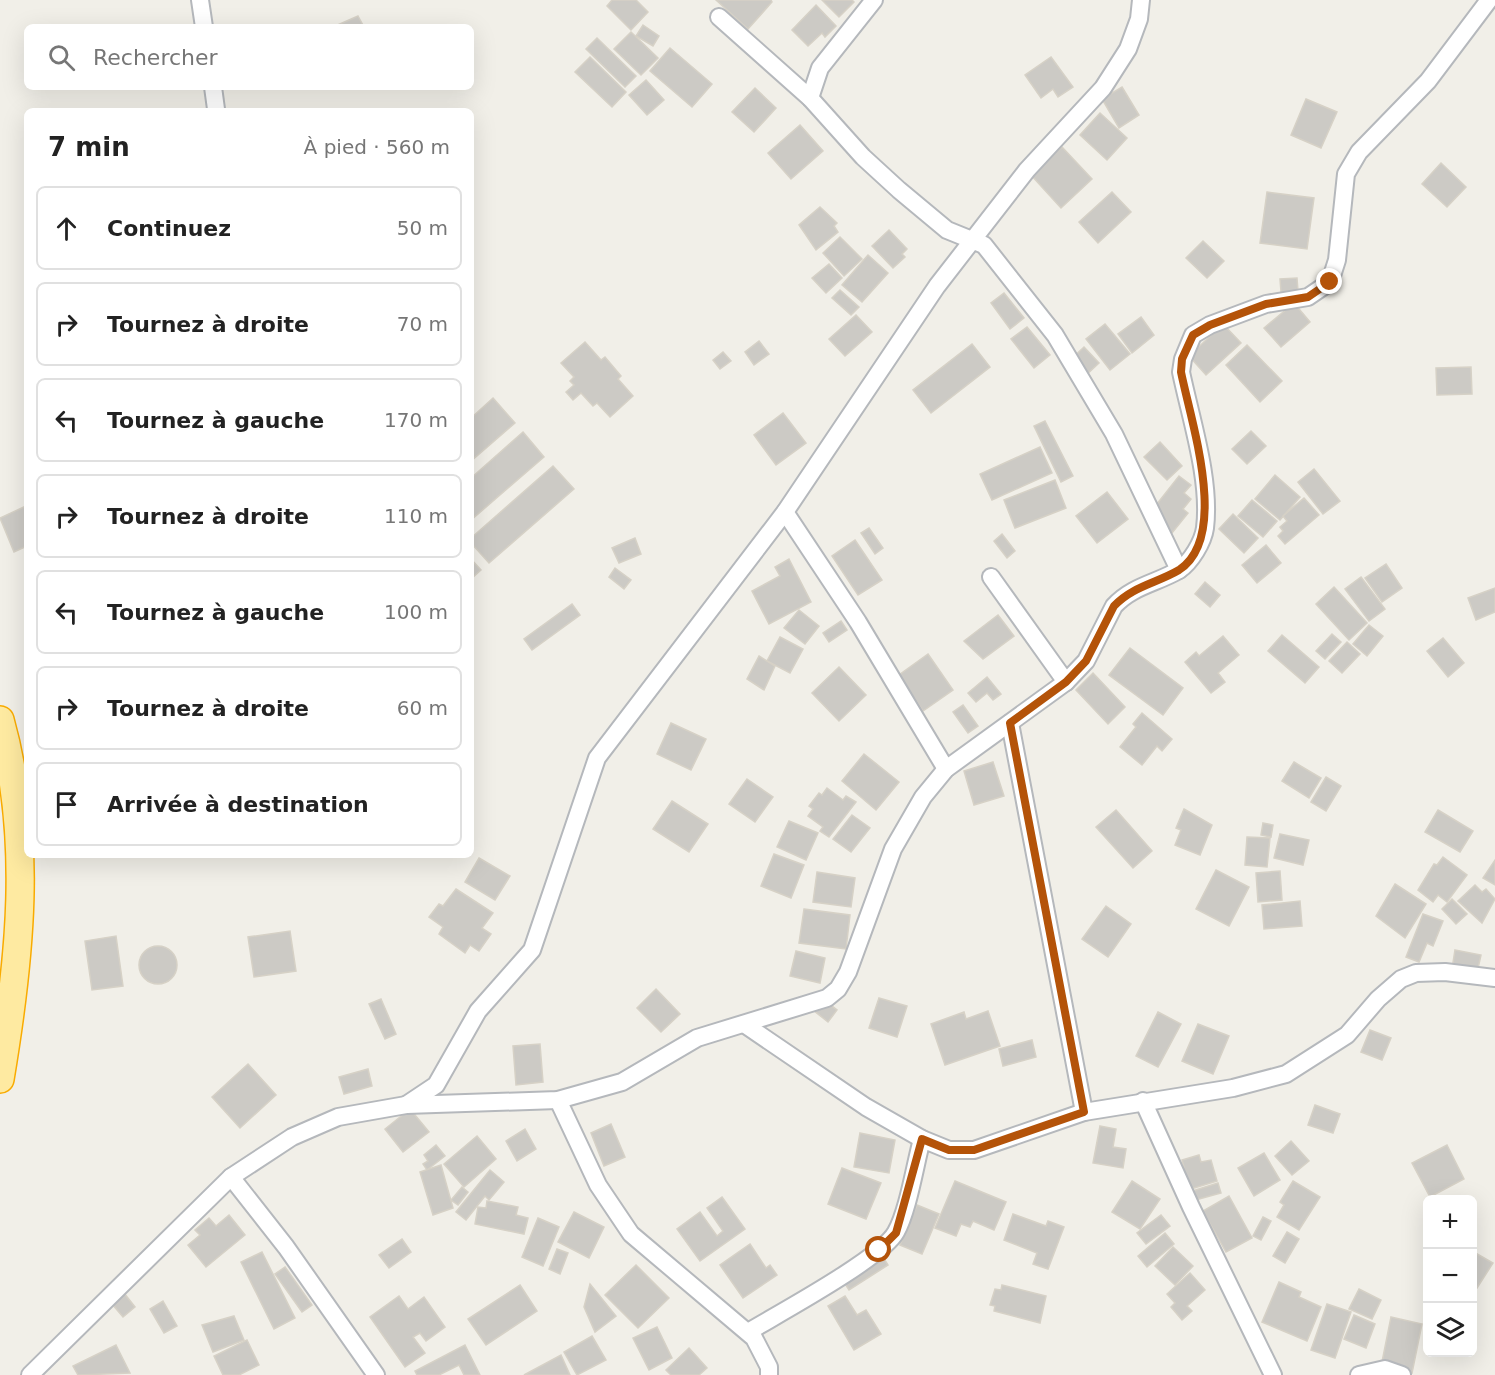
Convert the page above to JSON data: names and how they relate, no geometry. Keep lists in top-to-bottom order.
{
  "page": {
    "search": "Rechercher",
    "heading": ["7 min", "À pied · 560 m"],
    "list": [
      ["Continuez", "50 m"],
      ["Tournez à droite", "70 m"],
      ["Tournez à gauche", "170 m"],
      ["Tournez à droite", "110 m"],
      ["Tournez à gauche", "100 m"],
      ["Tournez à droite", "60 m"],
      "Arrivée à destination"
    ],
    "map_buttons": ["+", "−"]
  }
}
